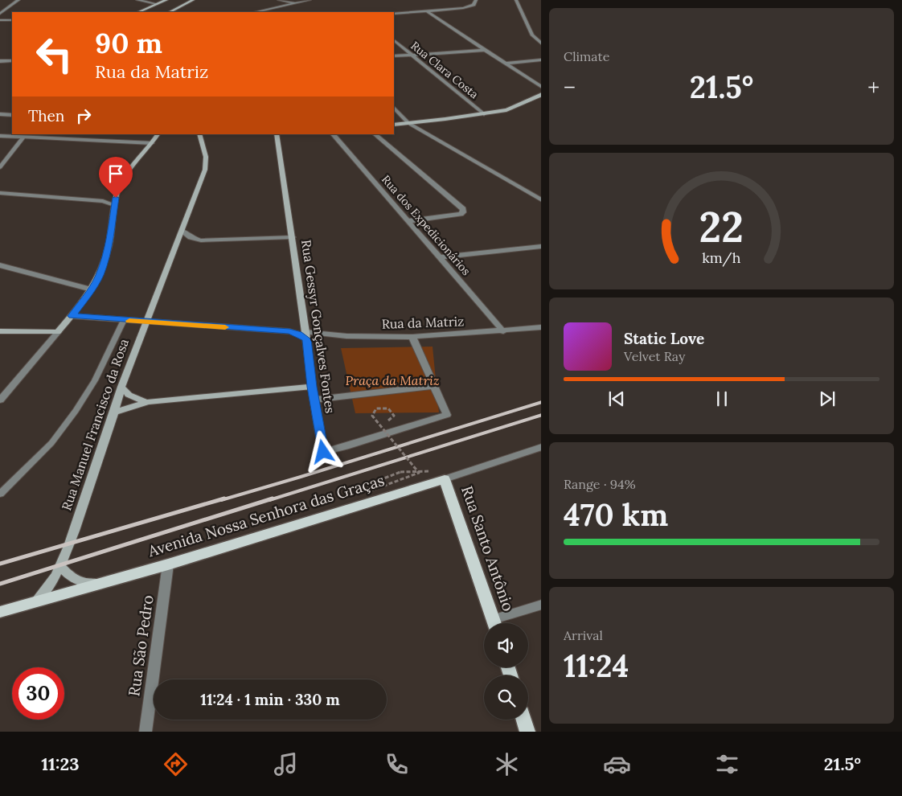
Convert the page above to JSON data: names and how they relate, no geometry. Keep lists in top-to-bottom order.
{
  "streets": {
    "main road": [
      "Rua Gessyr Gonçalves Fontes",
      "Rua Manuel Francisco da Rosa",
      "Avenida Nossa Senhora das Graças",
      "Rua Santo Antônio"
    ],
    "street": [
      "Rua Clara Costa",
      "Rua dos Expedicionários",
      "Rua da Matriz",
      "Rua São Pedro"
    ]
  },
  "crossings": [
    ["Rua dos Expedicionários", "Rua da Matriz"],
    ["Rua da Matriz", "Rua Gessyr Gonçalves Fontes"],
    ["Rua da Matriz", "Rua Manuel Francisco da Rosa"],
    ["Rua Manuel Francisco da Rosa", "Avenida Nossa Senhora das Graças"],
    ["Avenida Nossa Senhora das Graças", "Rua Santo Antônio"],
    ["Avenida Nossa Senhora das Graças", "Rua São Pedro"]
  ],
  "parks": ["Praça da Matriz"],
  "page": {
    "tile": [
      "Climate",
      ["Range · 94%", "470 km"],
      ["Arrival", "11:24"]
    ],
    "turn": ["90 m", "Rua da Matriz"],
    "heat": ["−", "21.5°", "+"],
    "then": "Then",
    "song": ["Static Love", "Velvet Ray"],
    "limit": "30",
    "trip": "11:24 · 1 min · 330 m",
    "tabs": ["11:23", "21.5°"],
    "gauge": ["22", "km/h"]
  }
}
